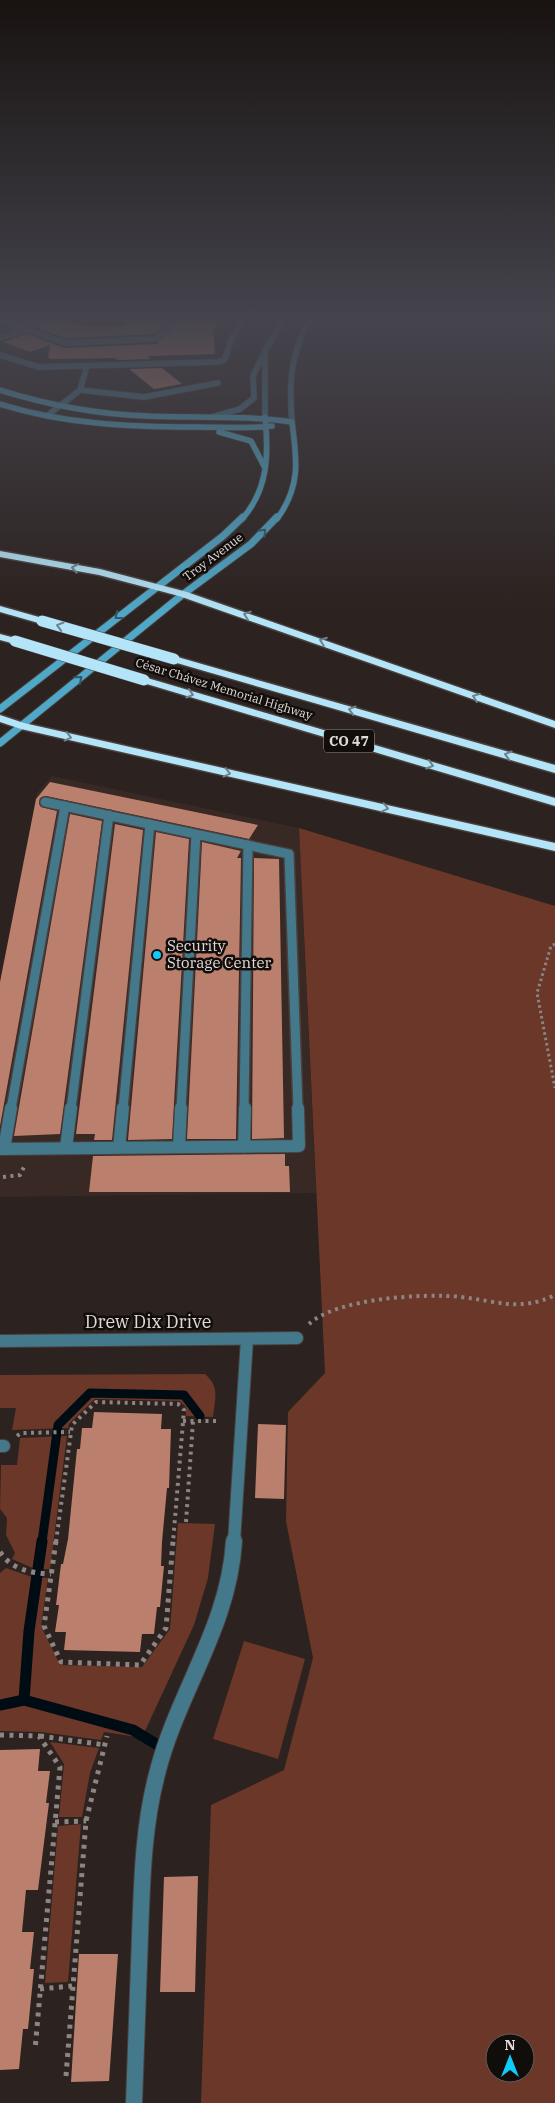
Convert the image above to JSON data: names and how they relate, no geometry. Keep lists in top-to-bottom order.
{
  "streets": {
    "highway": ["César Chávez Memorial Highway", "CO 47"],
    "main road": ["Troy Avenue"],
    "street": ["Drew Dix Drive"]
  },
  "places": ["Security Storage Center"],
  "north": "top"
}
